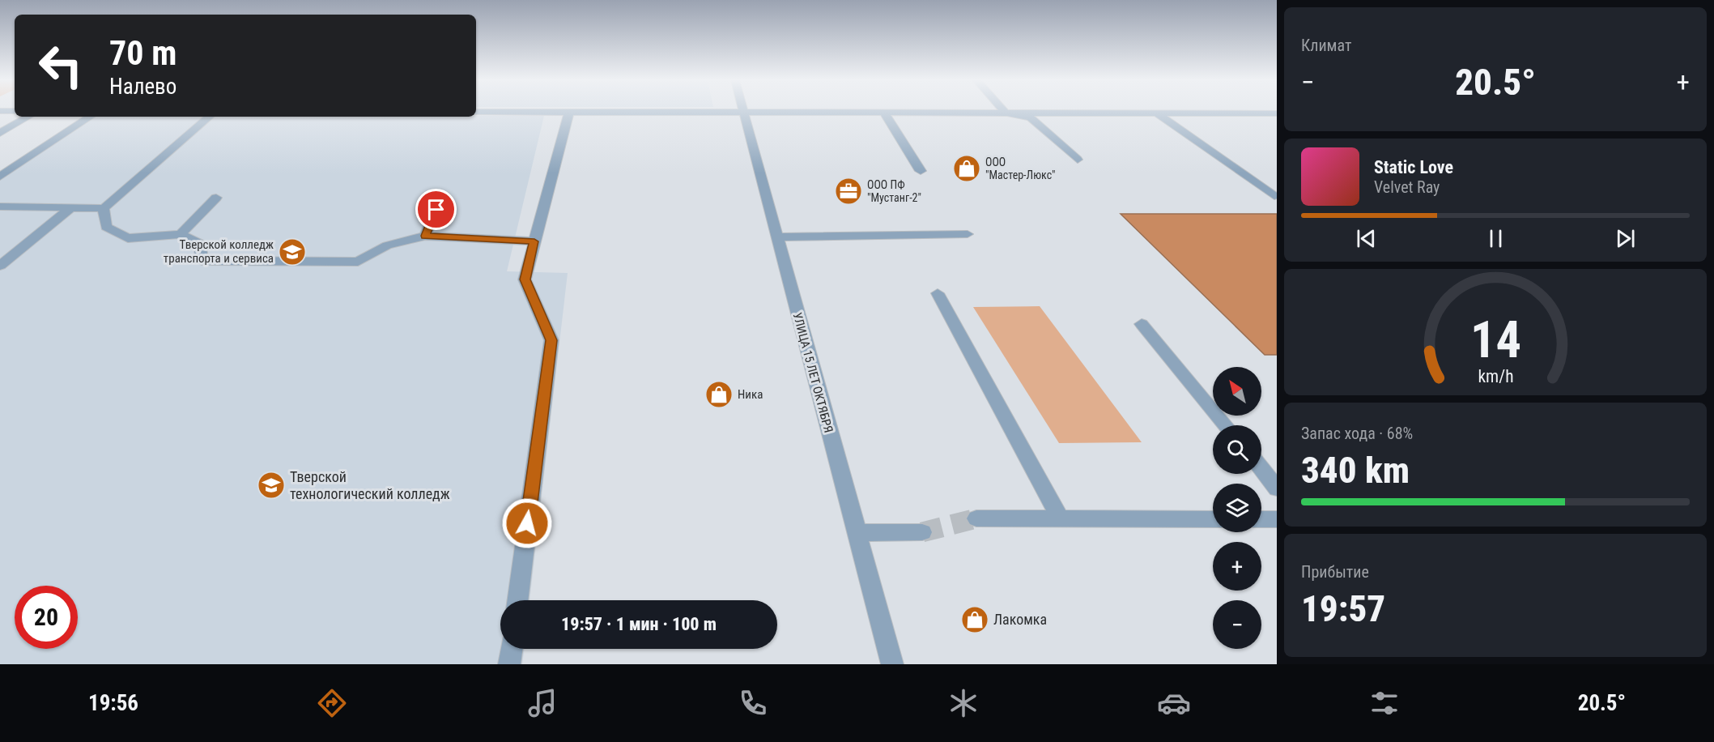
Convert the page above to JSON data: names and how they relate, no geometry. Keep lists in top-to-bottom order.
{
  "streets": {
    "street": ["УЛИЦА 15 ЛЕТ ОКТЯБРЯ"]
  },
  "places": {
    "shop": ["ООО \"Мастер-Люкс\"", "Ника", "Лакомка"],
    "office": ["ООО ПФ \"Мустанг-2\""],
    "school or university": ["Тверской колледж транспорта и сервиса", "Тверской технологический колледж"]
  },
  "north": "top left",
  "page": {
    "tile": [
      "Климат",
      ["Запас хода · 68%", "340 km"],
      ["Прибытие", "19:57"]
    ],
    "turn": ["70 m", "Налево"],
    "heat": ["−", "20.5°", "+"],
    "song": ["Static Love", "Velvet Ray"],
    "map_buttons": ["+", "−"],
    "limit": "20",
    "trip": "19:57 · 1 мин · 100 m",
    "tabs": ["19:56", "20.5°"],
    "gauge": ["14", "km/h"]
  }
}
